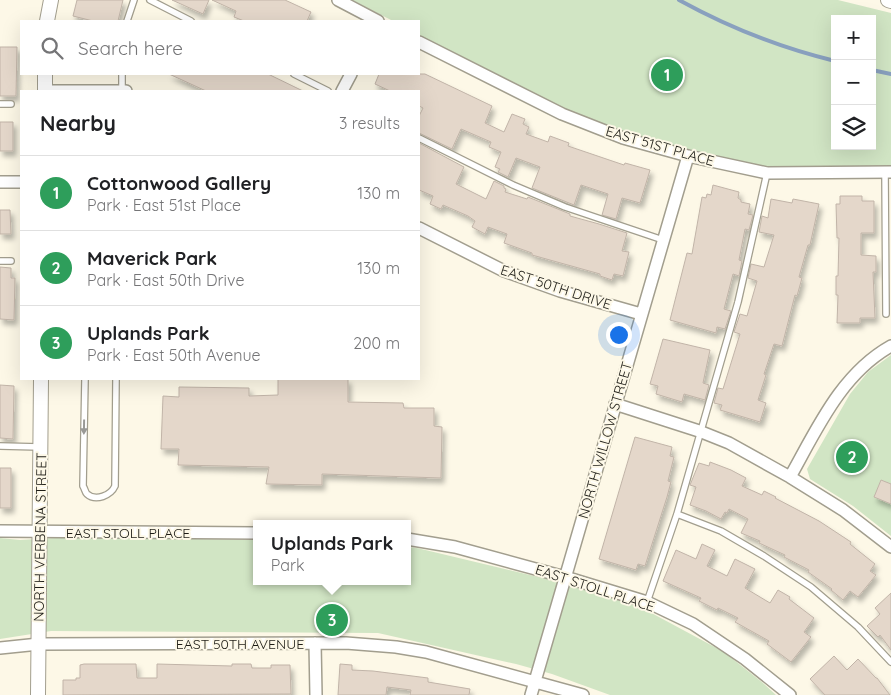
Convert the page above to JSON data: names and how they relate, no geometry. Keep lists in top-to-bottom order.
{
  "streets": {
    "street": [
      "EAST 51ST PLACE",
      "EAST 50TH DRIVE",
      "NORTH WILLOW STREET",
      "EAST STOLL PLACE",
      "NORTH VERBENA STREET",
      "EAST 50TH AVENUE"
    ]
  },
  "crossings": [
    ["EAST 51ST PLACE", "NORTH WILLOW STREET"],
    ["EAST 50TH DRIVE", "NORTH WILLOW STREET"],
    ["NORTH WILLOW STREET", "EAST STOLL PLACE"],
    ["NORTH WILLOW STREET", "EAST 50TH AVENUE"],
    ["EAST STOLL PLACE", "NORTH VERBENA STREET"],
    ["NORTH VERBENA STREET", "EAST 50TH AVENUE"]
  ],
  "page": {
    "map_buttons": ["+", "−"],
    "search": "Search here",
    "pins": ["1", "2", "3"],
    "heading": ["Nearby", "3 results"],
    "list": [
      {
        "mark": "1",
        "name": "Cottonwood Gallery",
        "note": "Park · East 51st Place",
        "value": "130 m"
      },
      {
        "mark": "2",
        "name": "Maverick Park",
        "note": "Park · East 50th Drive",
        "value": "130 m"
      },
      {
        "mark": "3",
        "name": "Uplands Park",
        "note": "Park · East 50th Avenue",
        "value": "200 m"
      }
    ],
    "popup": ["Uplands Park", "Park"]
  }
}
